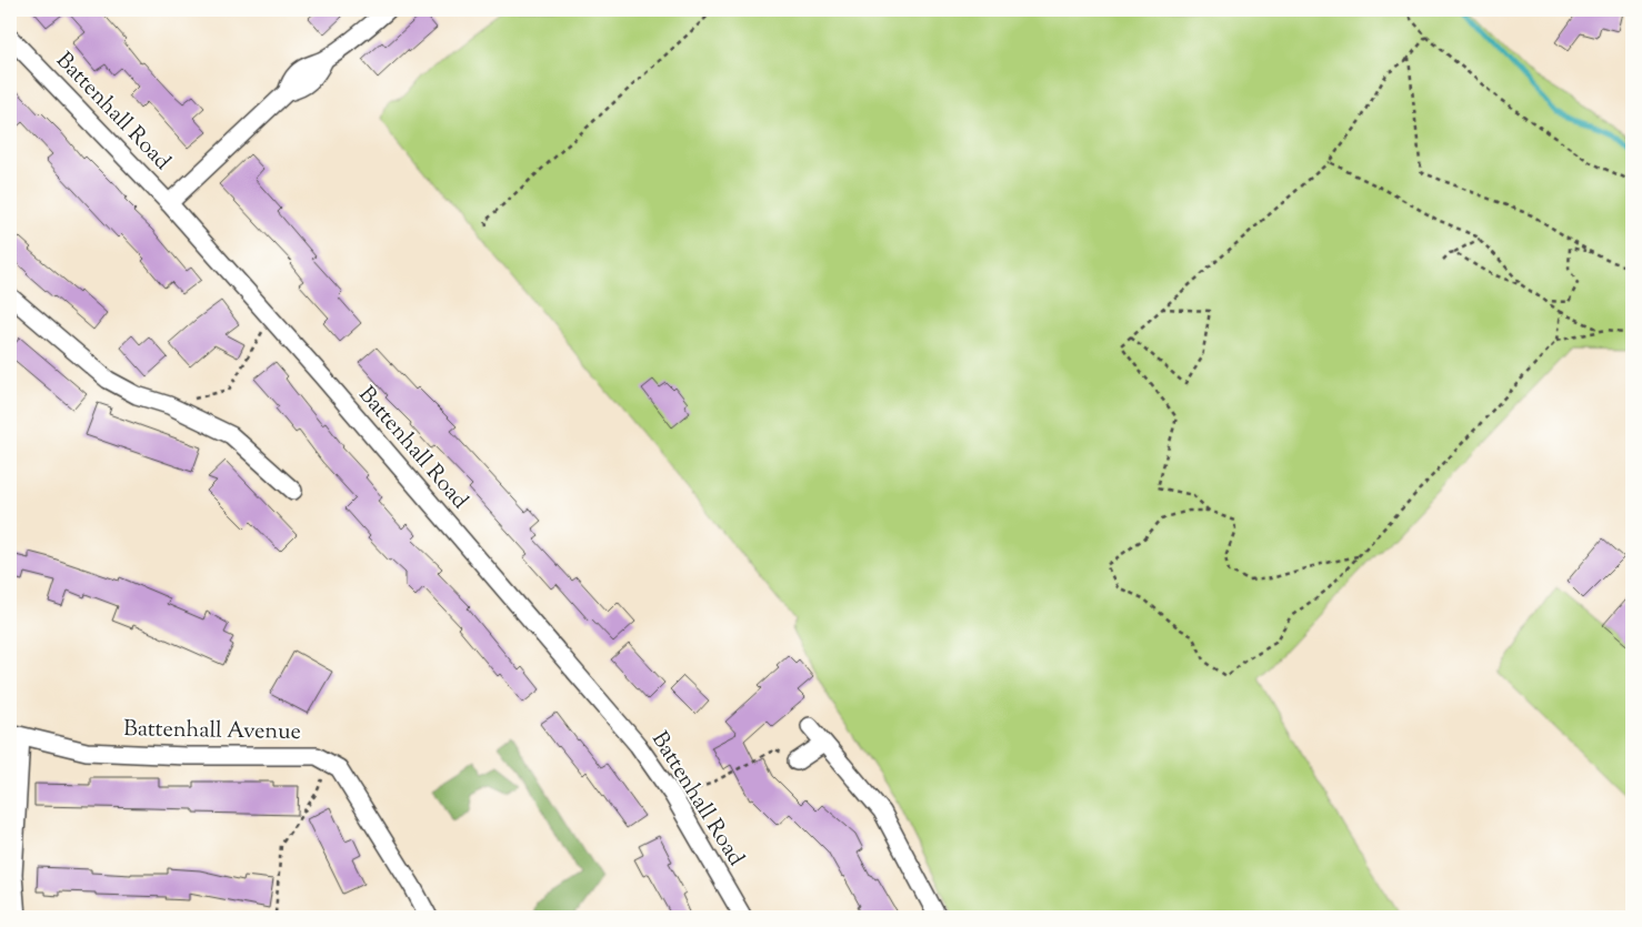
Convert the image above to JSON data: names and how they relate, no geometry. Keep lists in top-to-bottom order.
{
  "streets": {
    "street": ["Battenhall Road", "Battenhall Avenue"]
  }
}
